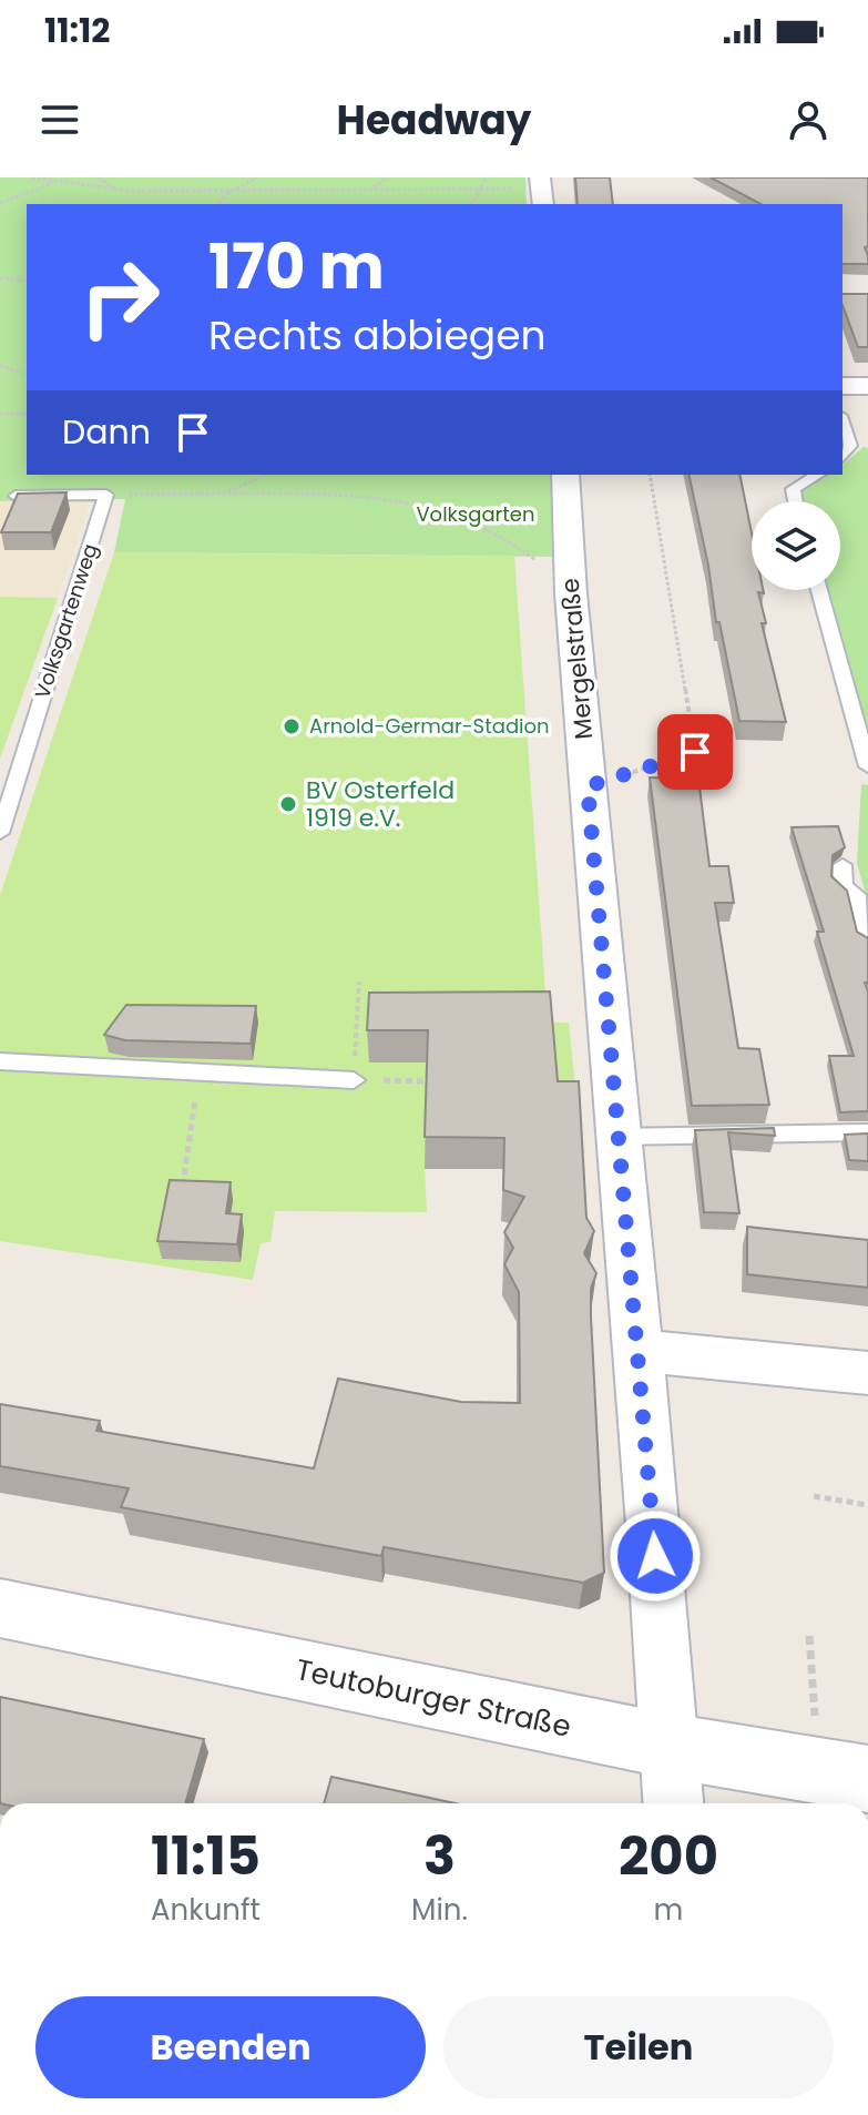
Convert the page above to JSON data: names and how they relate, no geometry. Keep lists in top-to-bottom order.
{
  "streets": {
    "main road": ["Teutoburger Straße"],
    "street": ["Mergelstraße"],
    "lane": ["Volksgartenweg"]
  },
  "crossings": [
    ["Mergelstraße", "Teutoburger Straße"]
  ],
  "parks": ["Volksgarten"],
  "places": ["Arnold-Germar-Stadion", "BV Osterfeld 1919 e.V."],
  "page": {
    "status": "11:12",
    "header": "Headway",
    "turn": ["170 m", "Rechts abbiegen"],
    "then": "Dann",
    "eta": [
      "11:15",
      "Ankunft",
      "3",
      "Min.",
      "200",
      "m"
    ],
    "buttons": ["Beenden", "Teilen"]
  }
}
